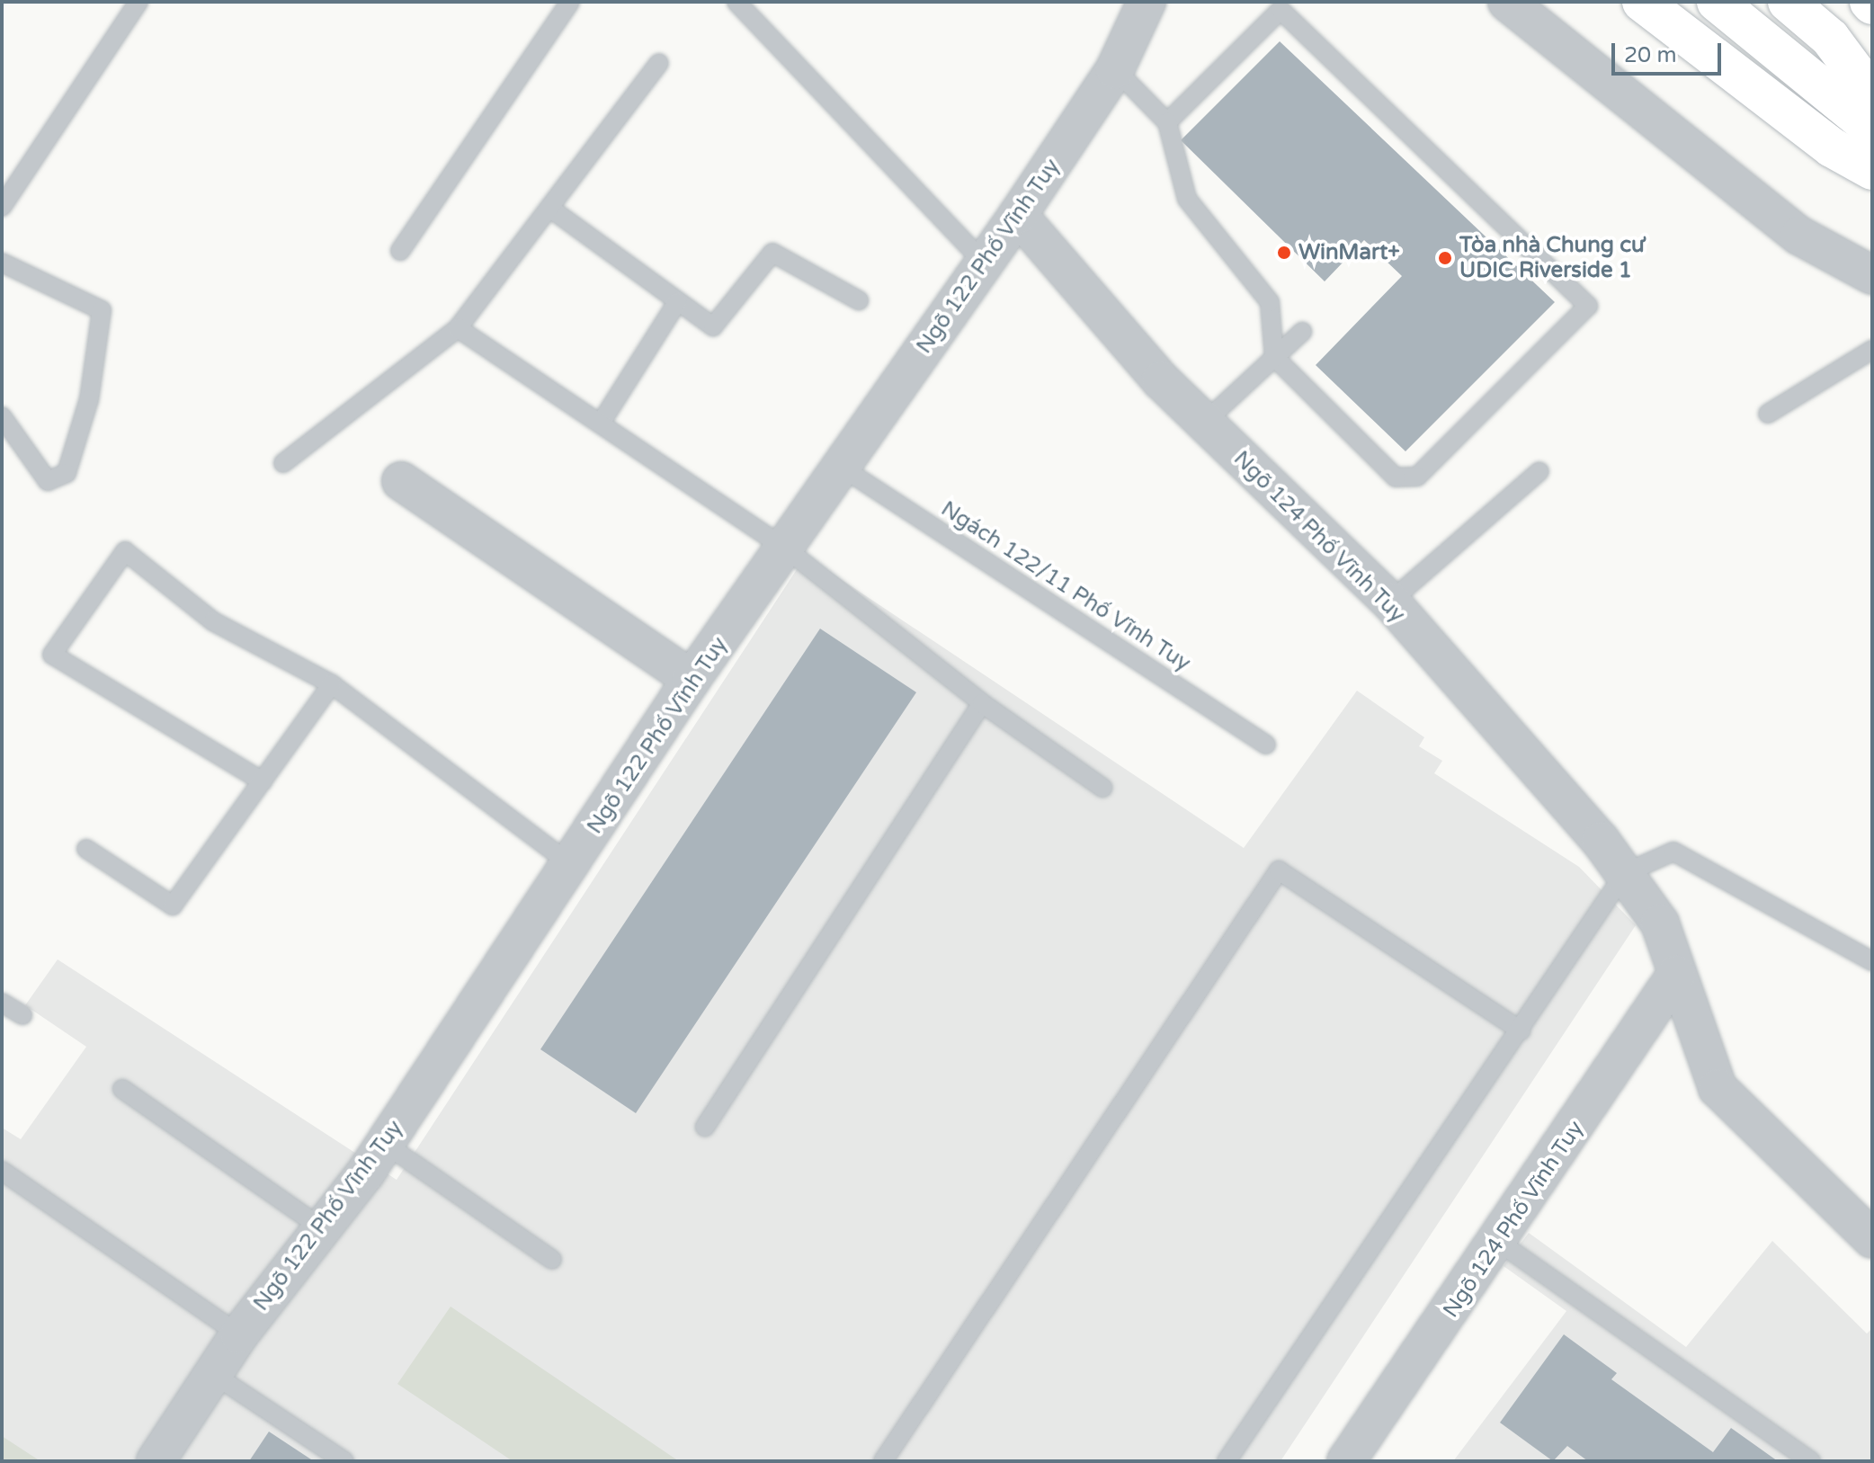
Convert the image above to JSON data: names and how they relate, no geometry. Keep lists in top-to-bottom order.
{
  "streets": {
    "street": ["Ngõ 122 Phố Vĩnh Tuy", "Ngõ 124 Phố Vĩnh Tuy"],
    "lane": ["Ngách 122/11 Phố Vĩnh Tuy"]
  },
  "crossings": [
    ["Ngõ 122 Phố Vĩnh Tuy", "Ngõ 124 Phố Vĩnh Tuy"],
    ["Ngõ 122 Phố Vĩnh Tuy", "Ngách 122/11 Phố Vĩnh Tuy"]
  ],
  "places": ["WinMart+", "Tòa nhà Chung cư UDIC Riverside 1"],
  "scale_bar": "20 m"
}
